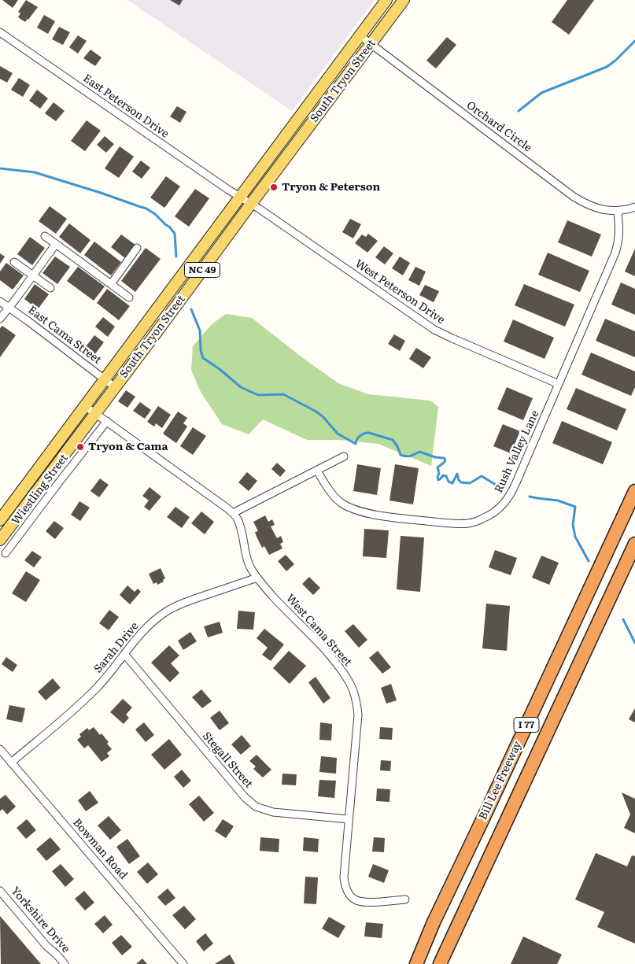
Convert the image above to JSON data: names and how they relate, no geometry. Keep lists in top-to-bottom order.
{
  "streets": {
    "highway": ["I 77", "Bill Lee Freeway"],
    "main road": ["South Tryon Street", "NC 49"],
    "street": [
      "East Peterson Drive",
      "Orchard Circle",
      "West Peterson Drive",
      "East Cama Street",
      "Rush Valley Lane",
      "Wiestling Street",
      "West Cama Street",
      "Sarah Drive",
      "Stegall Street",
      "Bowman Road",
      "Yorkshire Drive"
    ]
  },
  "crossings": [
    ["South Tryon Street", "East Peterson Drive"],
    ["South Tryon Street", "Orchard Circle"],
    ["South Tryon Street", "West Peterson Drive"],
    ["South Tryon Street", "East Cama Street"],
    ["South Tryon Street", "West Cama Street"],
    ["East Peterson Drive", "West Peterson Drive"],
    ["Orchard Circle", "Rush Valley Lane"],
    ["West Peterson Drive", "Rush Valley Lane"],
    ["Wiestling Street", "West Cama Street"],
    ["West Cama Street", "Sarah Drive"],
    ["West Cama Street", "Stegall Street"],
    ["Sarah Drive", "Stegall Street"],
    ["Sarah Drive", "Bowman Road"]
  ],
  "places": ["Tryon & Peterson", "Tryon & Cama"]
}
